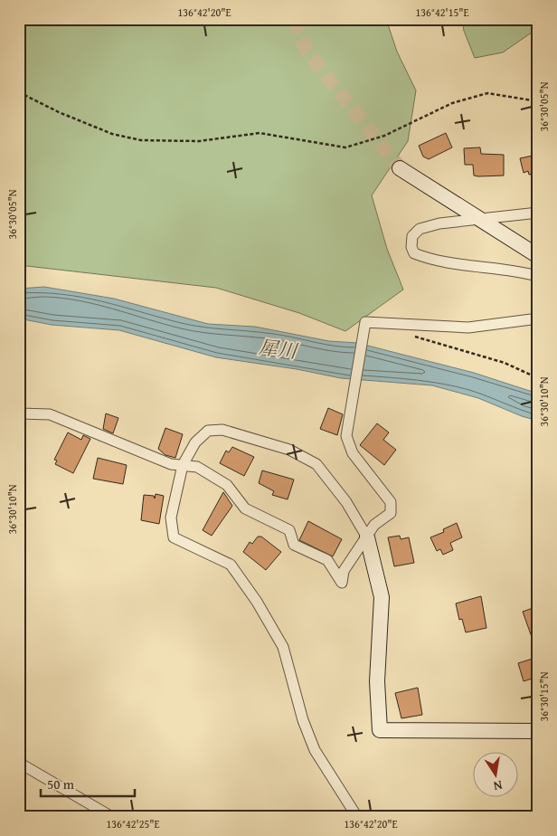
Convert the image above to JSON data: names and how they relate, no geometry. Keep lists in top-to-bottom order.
{
  "water": ["犀川"],
  "scale_bar": "50 m",
  "north": "bottom",
  "coordinates": [
    "136°42'20\"E",
    "136°42'15\"E",
    "36°30'05\"N",
    "36°30'10\"N",
    "36°30'15\"N",
    "136°42'25\"E"
  ]
}
